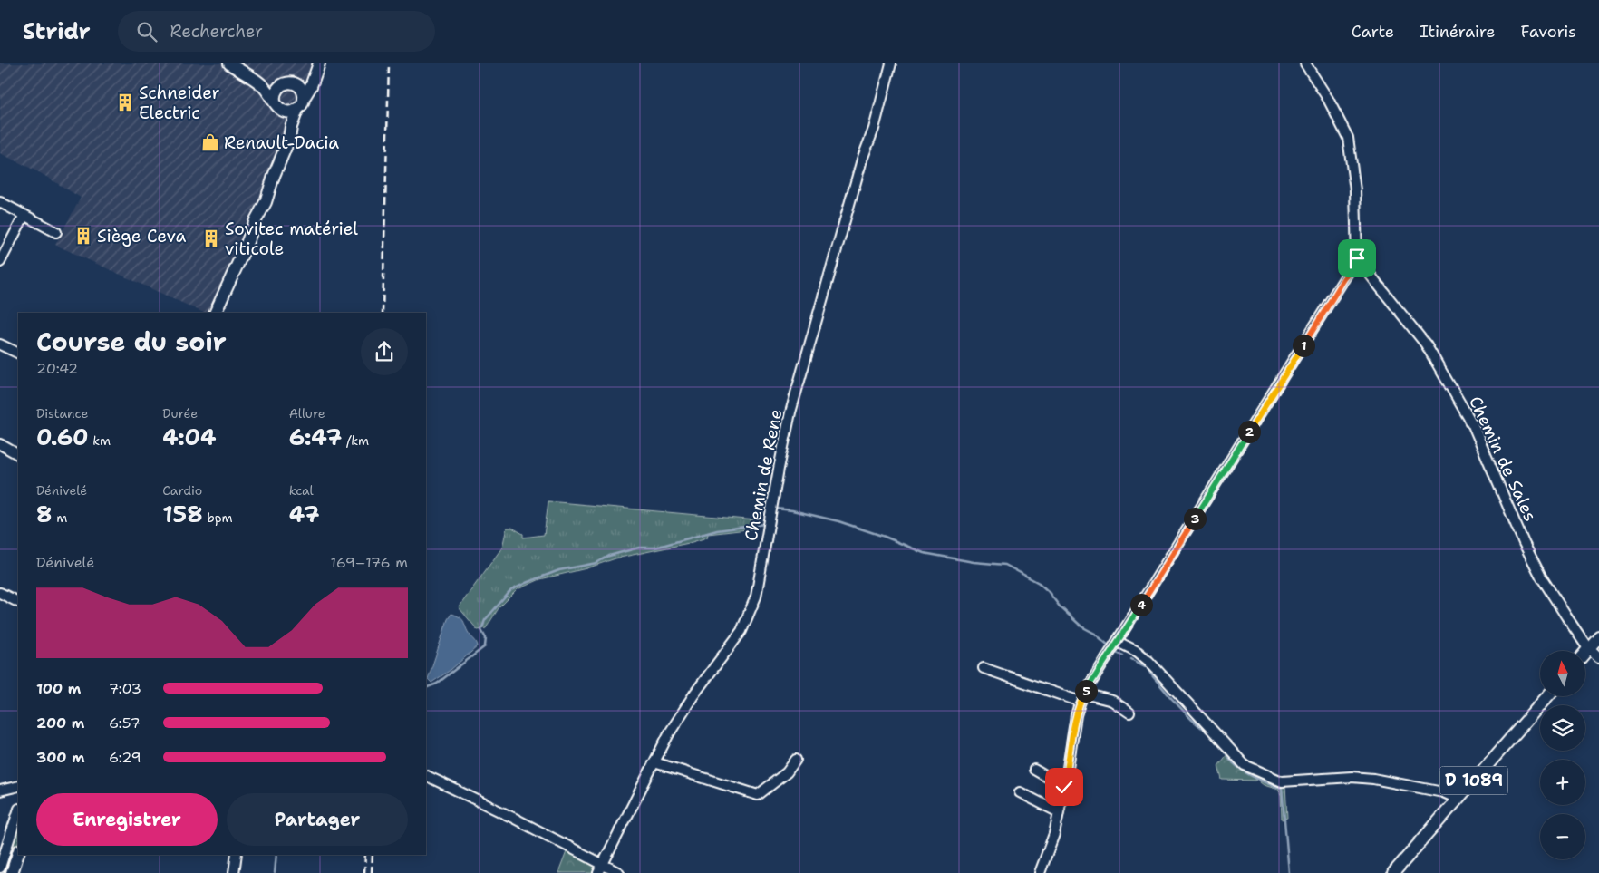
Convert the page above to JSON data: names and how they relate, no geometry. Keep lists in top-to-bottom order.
{
  "streets": {
    "main road": ["D 1089"],
    "street": ["Chemin de Sales", "Chemin de Rene"]
  },
  "places": {
    "building": ["Schneider Electric", "Siège Ceva", "Sovitec matériel viticole"],
    "shop": ["Renault-Dacia"]
  },
  "north": "top",
  "page": {
    "header": "Stridr",
    "search": "Rechercher",
    "nav": ["Carte", "Itinéraire", "Favoris"],
    "heading": ["Course du soir", "20:42"],
    "pins": [
      "1",
      "2",
      "3",
      "4",
      "5"
    ],
    "stats": [
      ["Distance", "0.60 km"],
      ["Durée", "4:04"],
      ["Allure", "6:47 /km"],
      ["Dénivelé", "8 m"],
      ["Cardio", "158 bpm"],
      ["kcal", "47"]
    ],
    "chart": ["Dénivelé", "169–176 m"],
    "map_buttons": ["+", "−"],
    "list": [
      {
        "name": "100 m",
        "note": "7:03"
      },
      {
        "name": "200 m",
        "note": "6:57"
      },
      {
        "name": "300 m",
        "note": "6:29"
      }
    ],
    "buttons": ["Enregistrer", "Partager"]
  }
}
